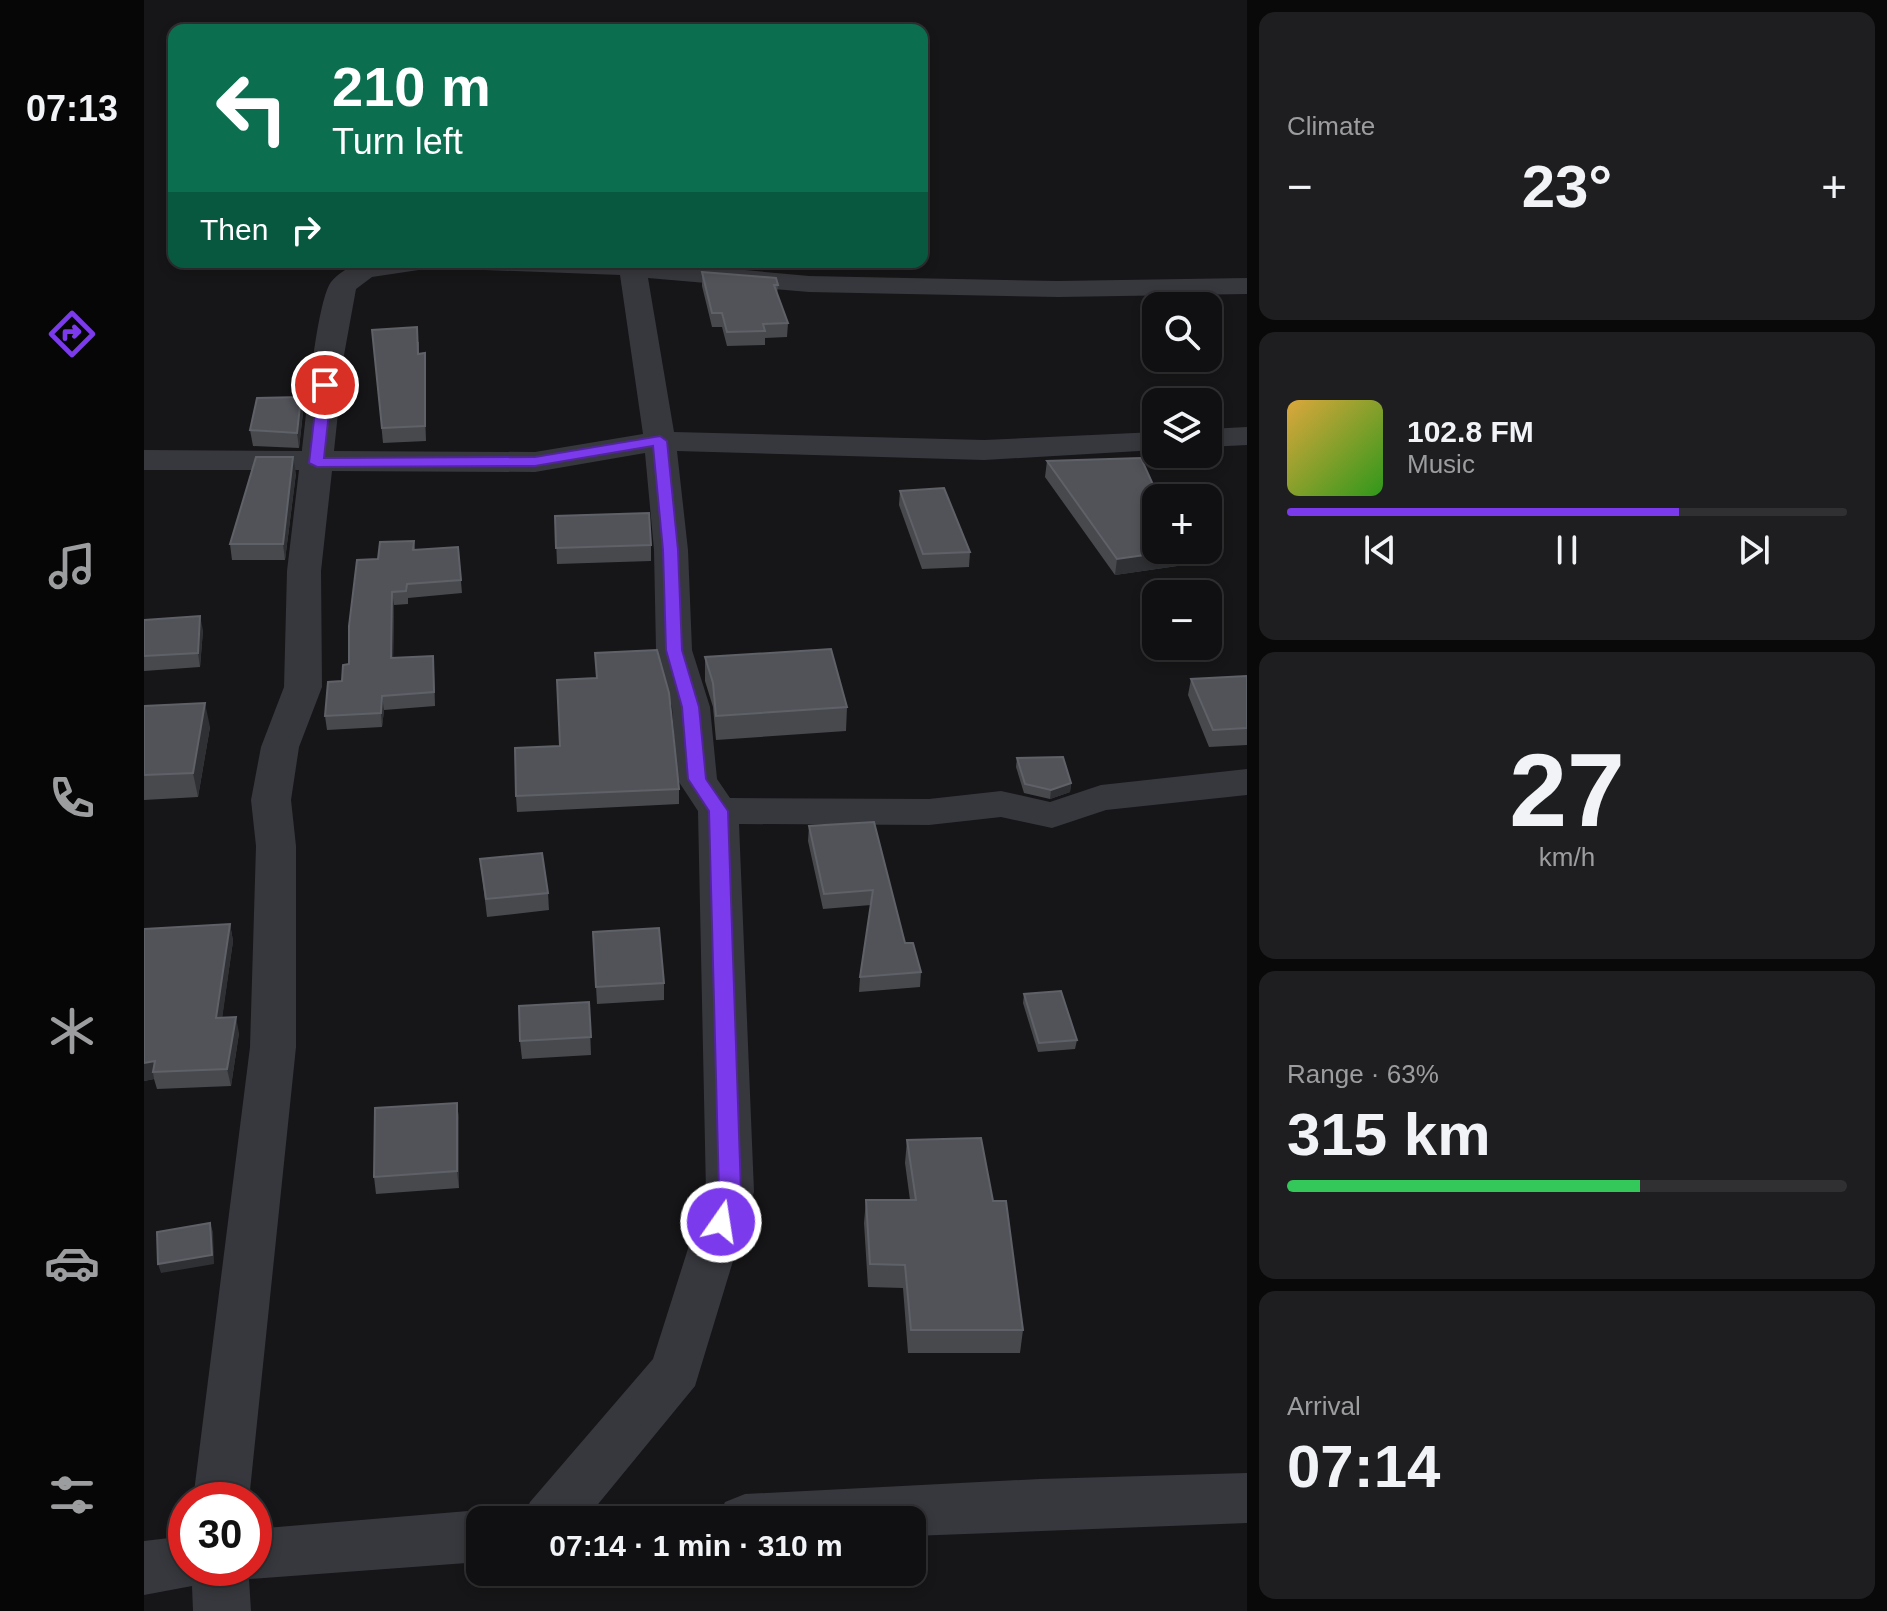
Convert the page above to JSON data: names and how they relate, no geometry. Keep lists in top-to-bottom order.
{
  "page": {
    "tabs": "07:13",
    "tile": [
      "Climate",
      ["27", "km/h"],
      ["Range · 63%", "315 km"],
      ["Arrival", "07:14"]
    ],
    "turn": ["210 m", "Turn left"],
    "heat": ["−", "23°", "+"],
    "then": "Then",
    "map_buttons": ["+", "−"],
    "song": ["102.8 FM", "Music"],
    "limit": "30",
    "trip": "07:14 · 1 min · 310 m"
  }
}
